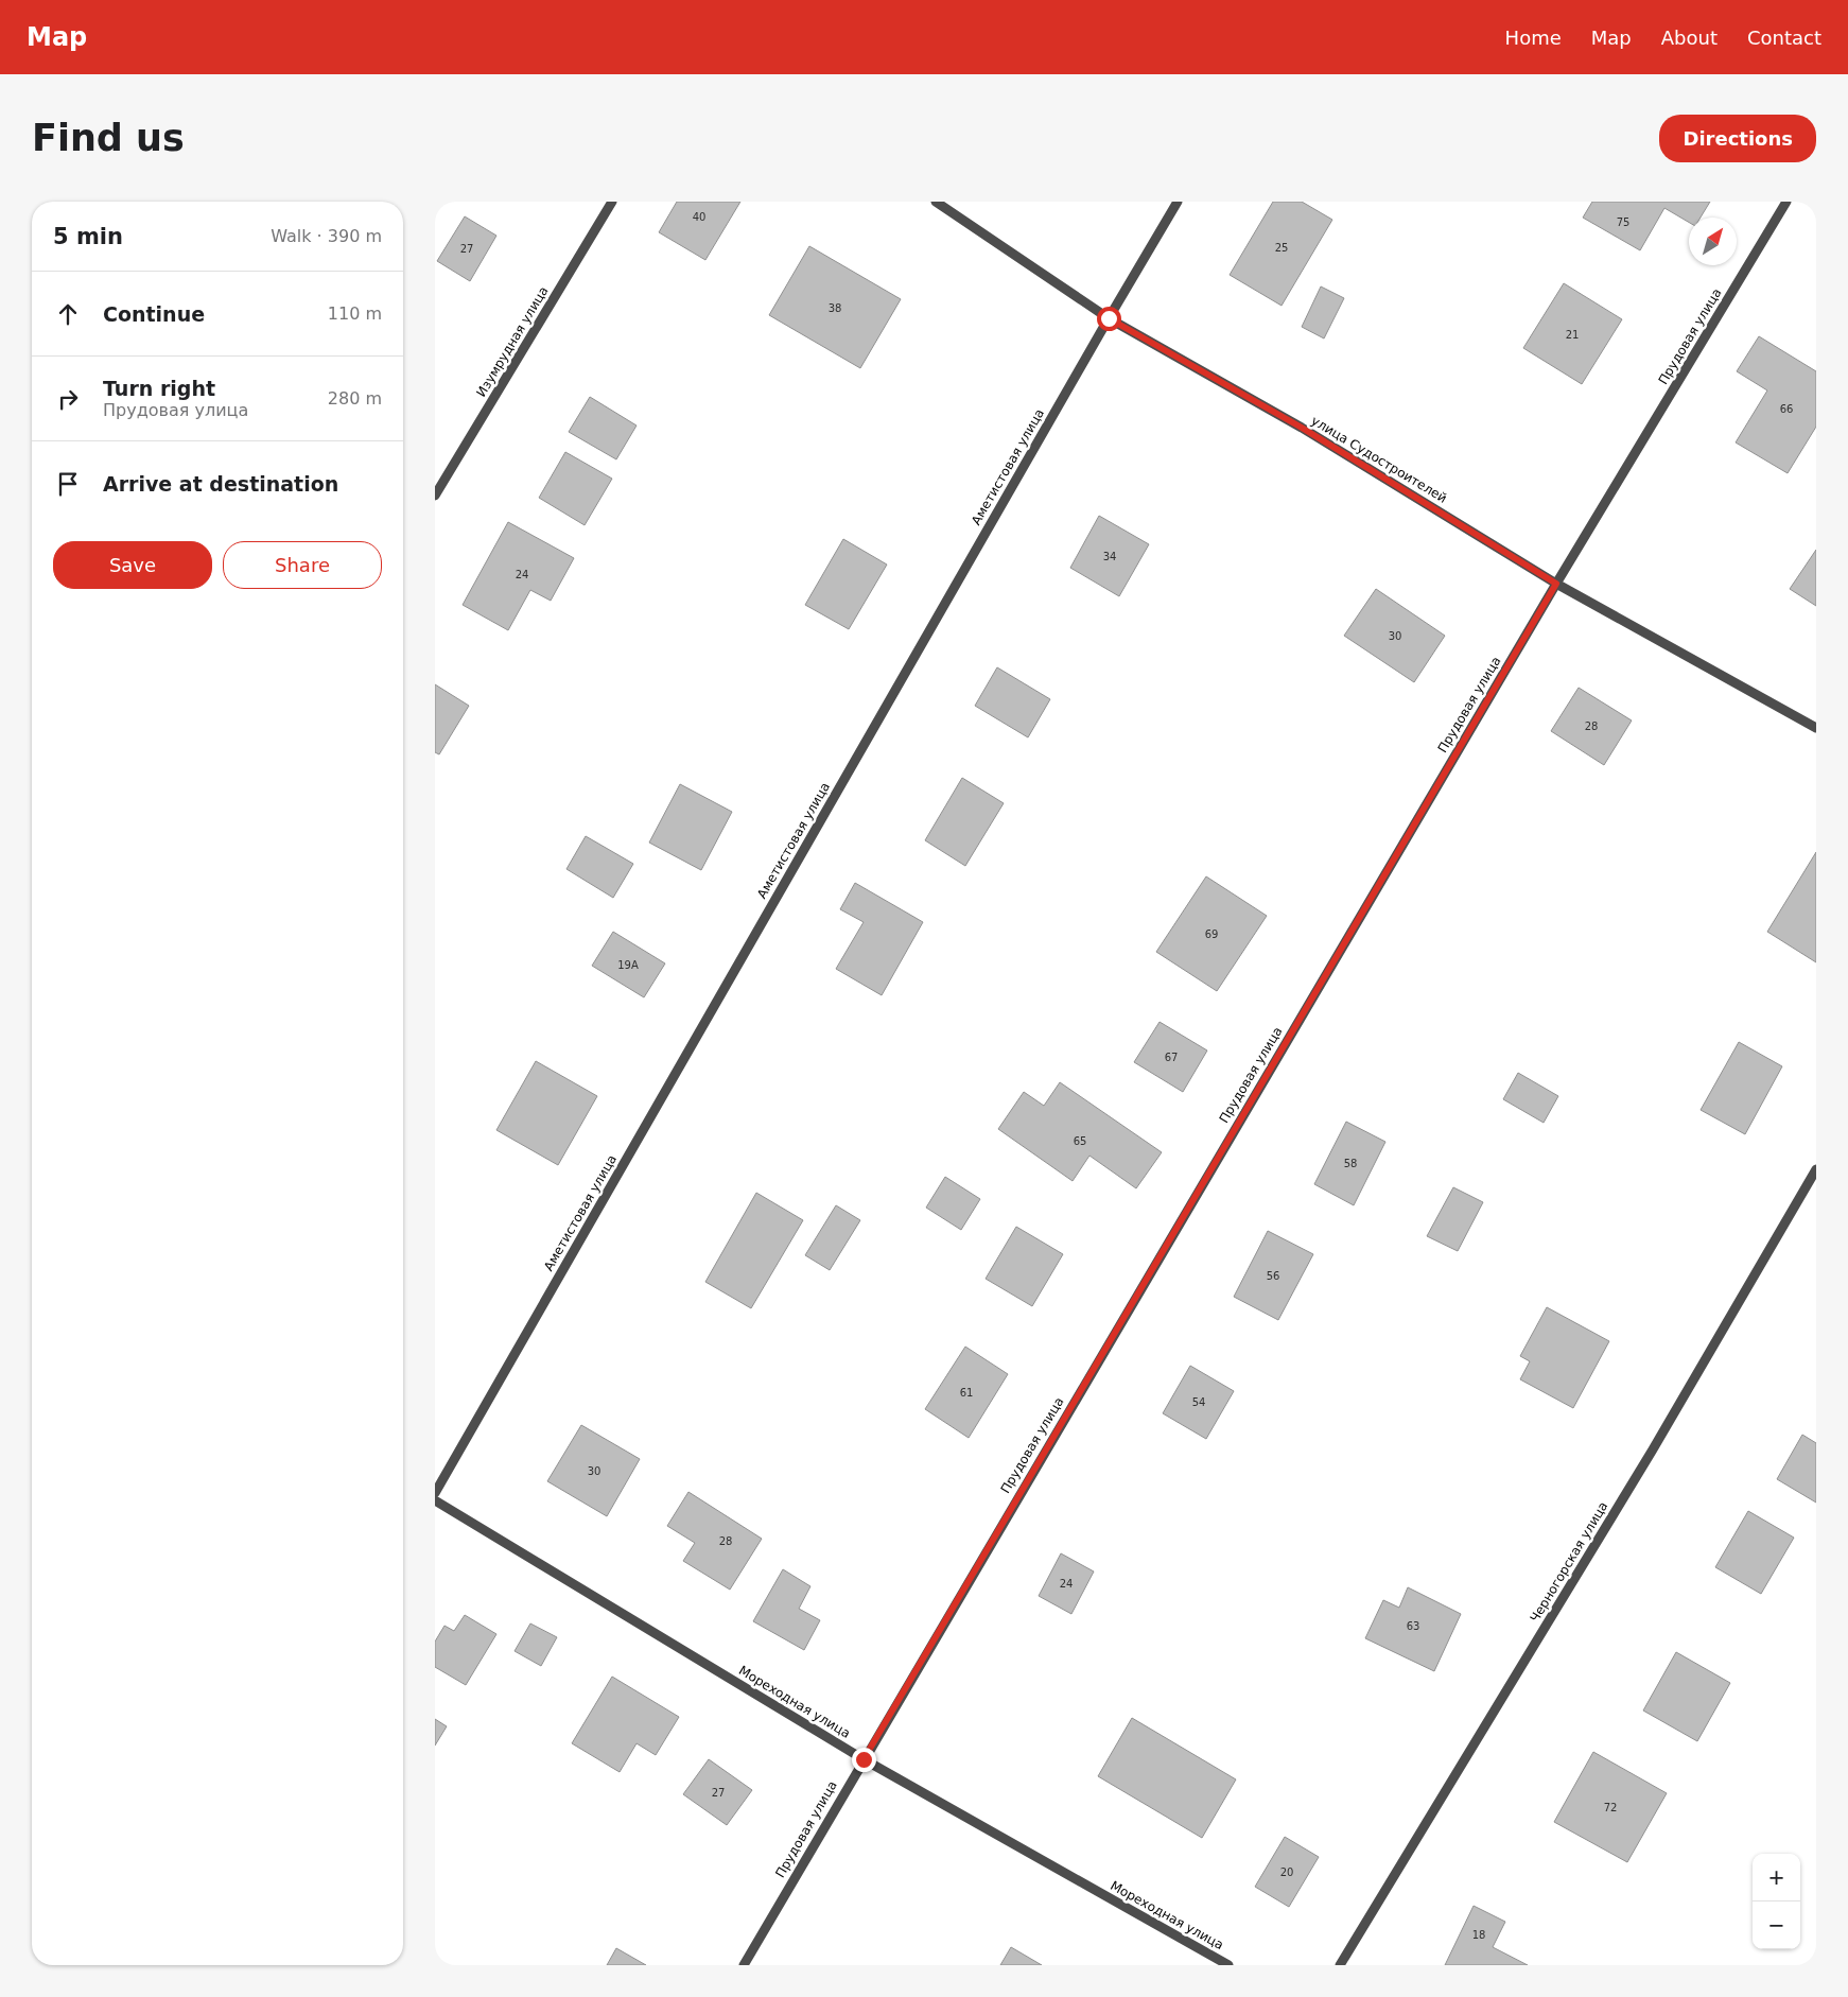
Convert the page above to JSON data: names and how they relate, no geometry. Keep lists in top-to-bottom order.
{
  "streets": {
    "street": [
      "Прудовая улица",
      "Изумрудная улица",
      "улица Судостроителей",
      "Аметистовая улица",
      "Черногорская улица",
      "Мореходная улица"
    ]
  },
  "crossings": [
    ["Прудовая улица", "улица Судостроителей"],
    ["Прудовая улица", "Мореходная улица"],
    ["улица Судостроителей", "Аметистовая улица"]
  ],
  "house_numbers": [
    "40",
    "75",
    "25",
    "27",
    "38",
    "21",
    "66",
    "34",
    "24",
    "30",
    "28",
    "69",
    "19А",
    "67",
    "65",
    "58",
    "56",
    "61",
    "54",
    "30",
    "28",
    "24",
    "63",
    "27",
    "72",
    "20",
    "18"
  ],
  "north": "top right",
  "page": {
    "header": "Map",
    "nav": [
      "Home",
      "Map",
      "About",
      "Contact"
    ],
    "buttons": [
      "Directions",
      ["Save", "Share"]
    ],
    "title": "Find us",
    "heading": ["5 min", "Walk · 390 m"],
    "list": [
      ["Continue", "110 m"],
      ["Turn right", "Прудовая улица", "280 m"],
      "Arrive at destination"
    ],
    "map_buttons": ["+", "−"]
  }
}
